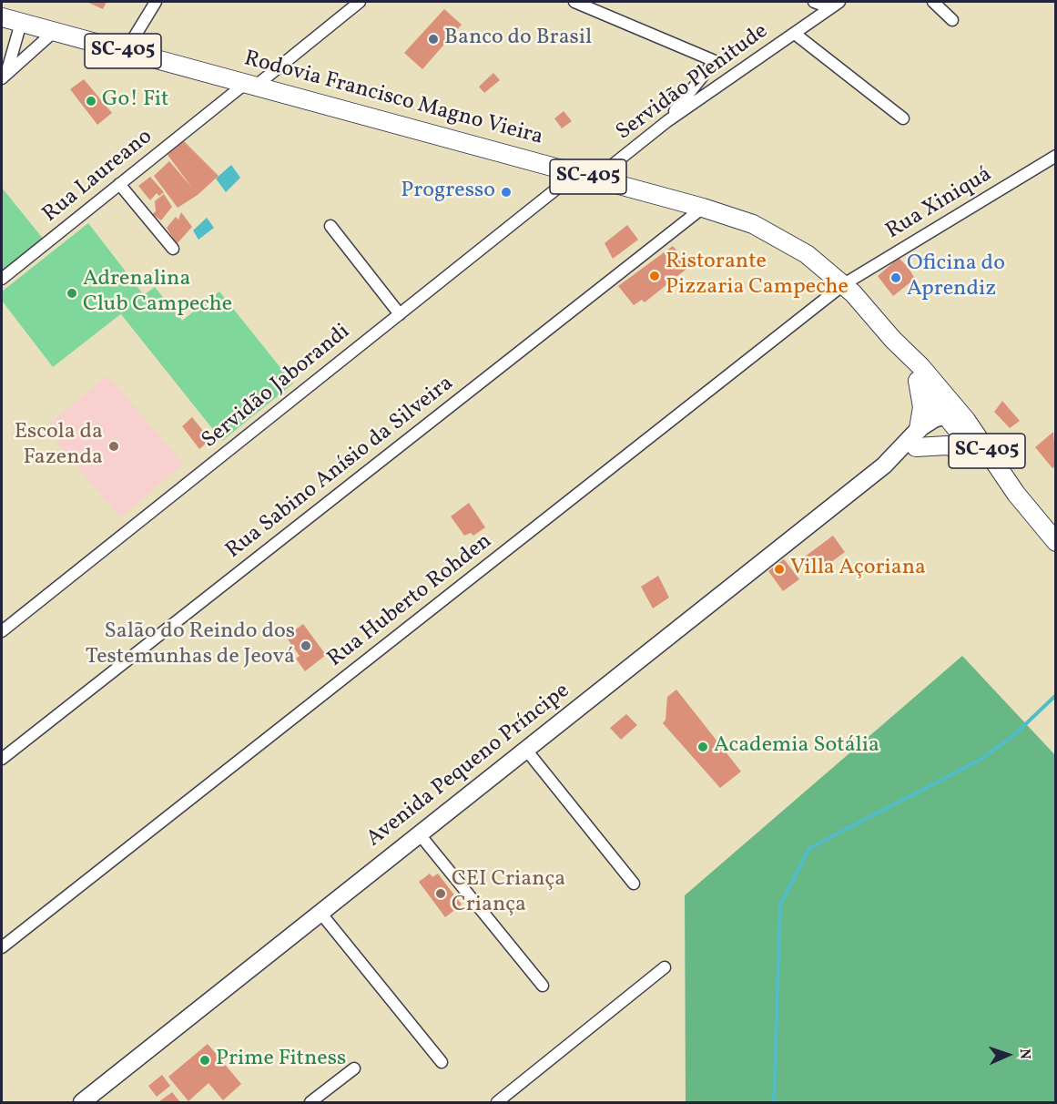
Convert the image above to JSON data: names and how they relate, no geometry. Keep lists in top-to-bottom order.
{
  "streets": {
    "main road": ["SC-405", "Rodovia Francisco Magno Vieira", "Avenida Pequeno Príncipe"],
    "street": [
      "Servidão Plenitude",
      "Rua Laureano",
      "Rua Xiniquá",
      "Servidão Jaborandi",
      "Rua Sabino Anísio da Silveira",
      "Rua Huberto Rohden"
    ]
  },
  "crossings": [
    ["Servidão Plenitude", "Rodovia Francisco Magno Vieira"],
    ["Rodovia Francisco Magno Vieira", "Rua Laureano"],
    ["Rodovia Francisco Magno Vieira", "Rua Xiniquá"],
    ["Rodovia Francisco Magno Vieira", "Servidão Jaborandi"],
    ["Rodovia Francisco Magno Vieira", "Rua Sabino Anísio da Silveira"],
    ["Rodovia Francisco Magno Vieira", "Rua Huberto Rohden"],
    ["Rodovia Francisco Magno Vieira", "Avenida Pequeno Príncipe"],
    ["Rua Xiniquá", "Rua Huberto Rohden"]
  ],
  "places": [
    "Banco do Brasil",
    "Go! Fit",
    "Progresso",
    "Ristorante Pizzaria Campeche",
    "Oficina do Aprendiz",
    "Adrenalina Club Campeche",
    "Escola da Fazenda",
    "Villa Açoriana",
    "Salão do Reindo dos Testemunhas de Jeová",
    "Academia Sotália",
    "CEI Criança Criança",
    "Prime Fitness"
  ],
  "north": "right"
}
